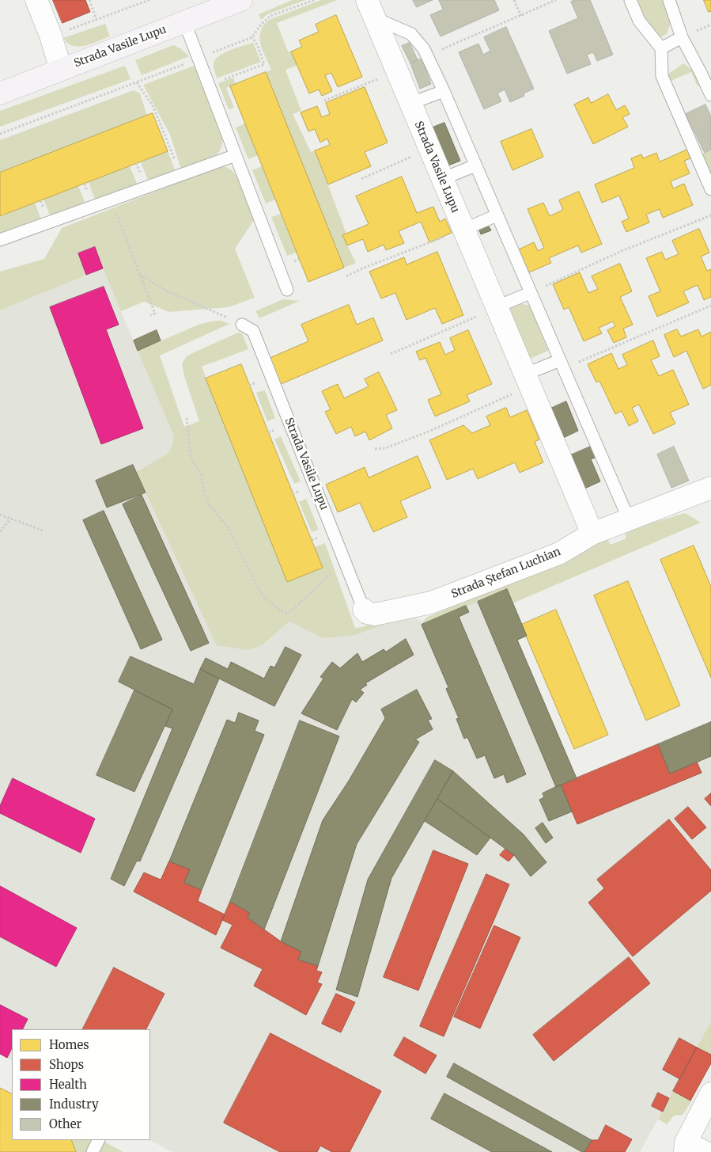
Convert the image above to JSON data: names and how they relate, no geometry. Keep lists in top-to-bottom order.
{
  "streets": {
    "main road": ["Strada Vasile Lupu"],
    "street": ["Strada Ștefan Luchian"]
  },
  "crossings": [
    ["Strada Vasile Lupu", "Strada Ștefan Luchian"]
  ],
  "legend": [
    "Homes",
    "Shops",
    "Health",
    "Industry",
    "Other"
  ]
}
